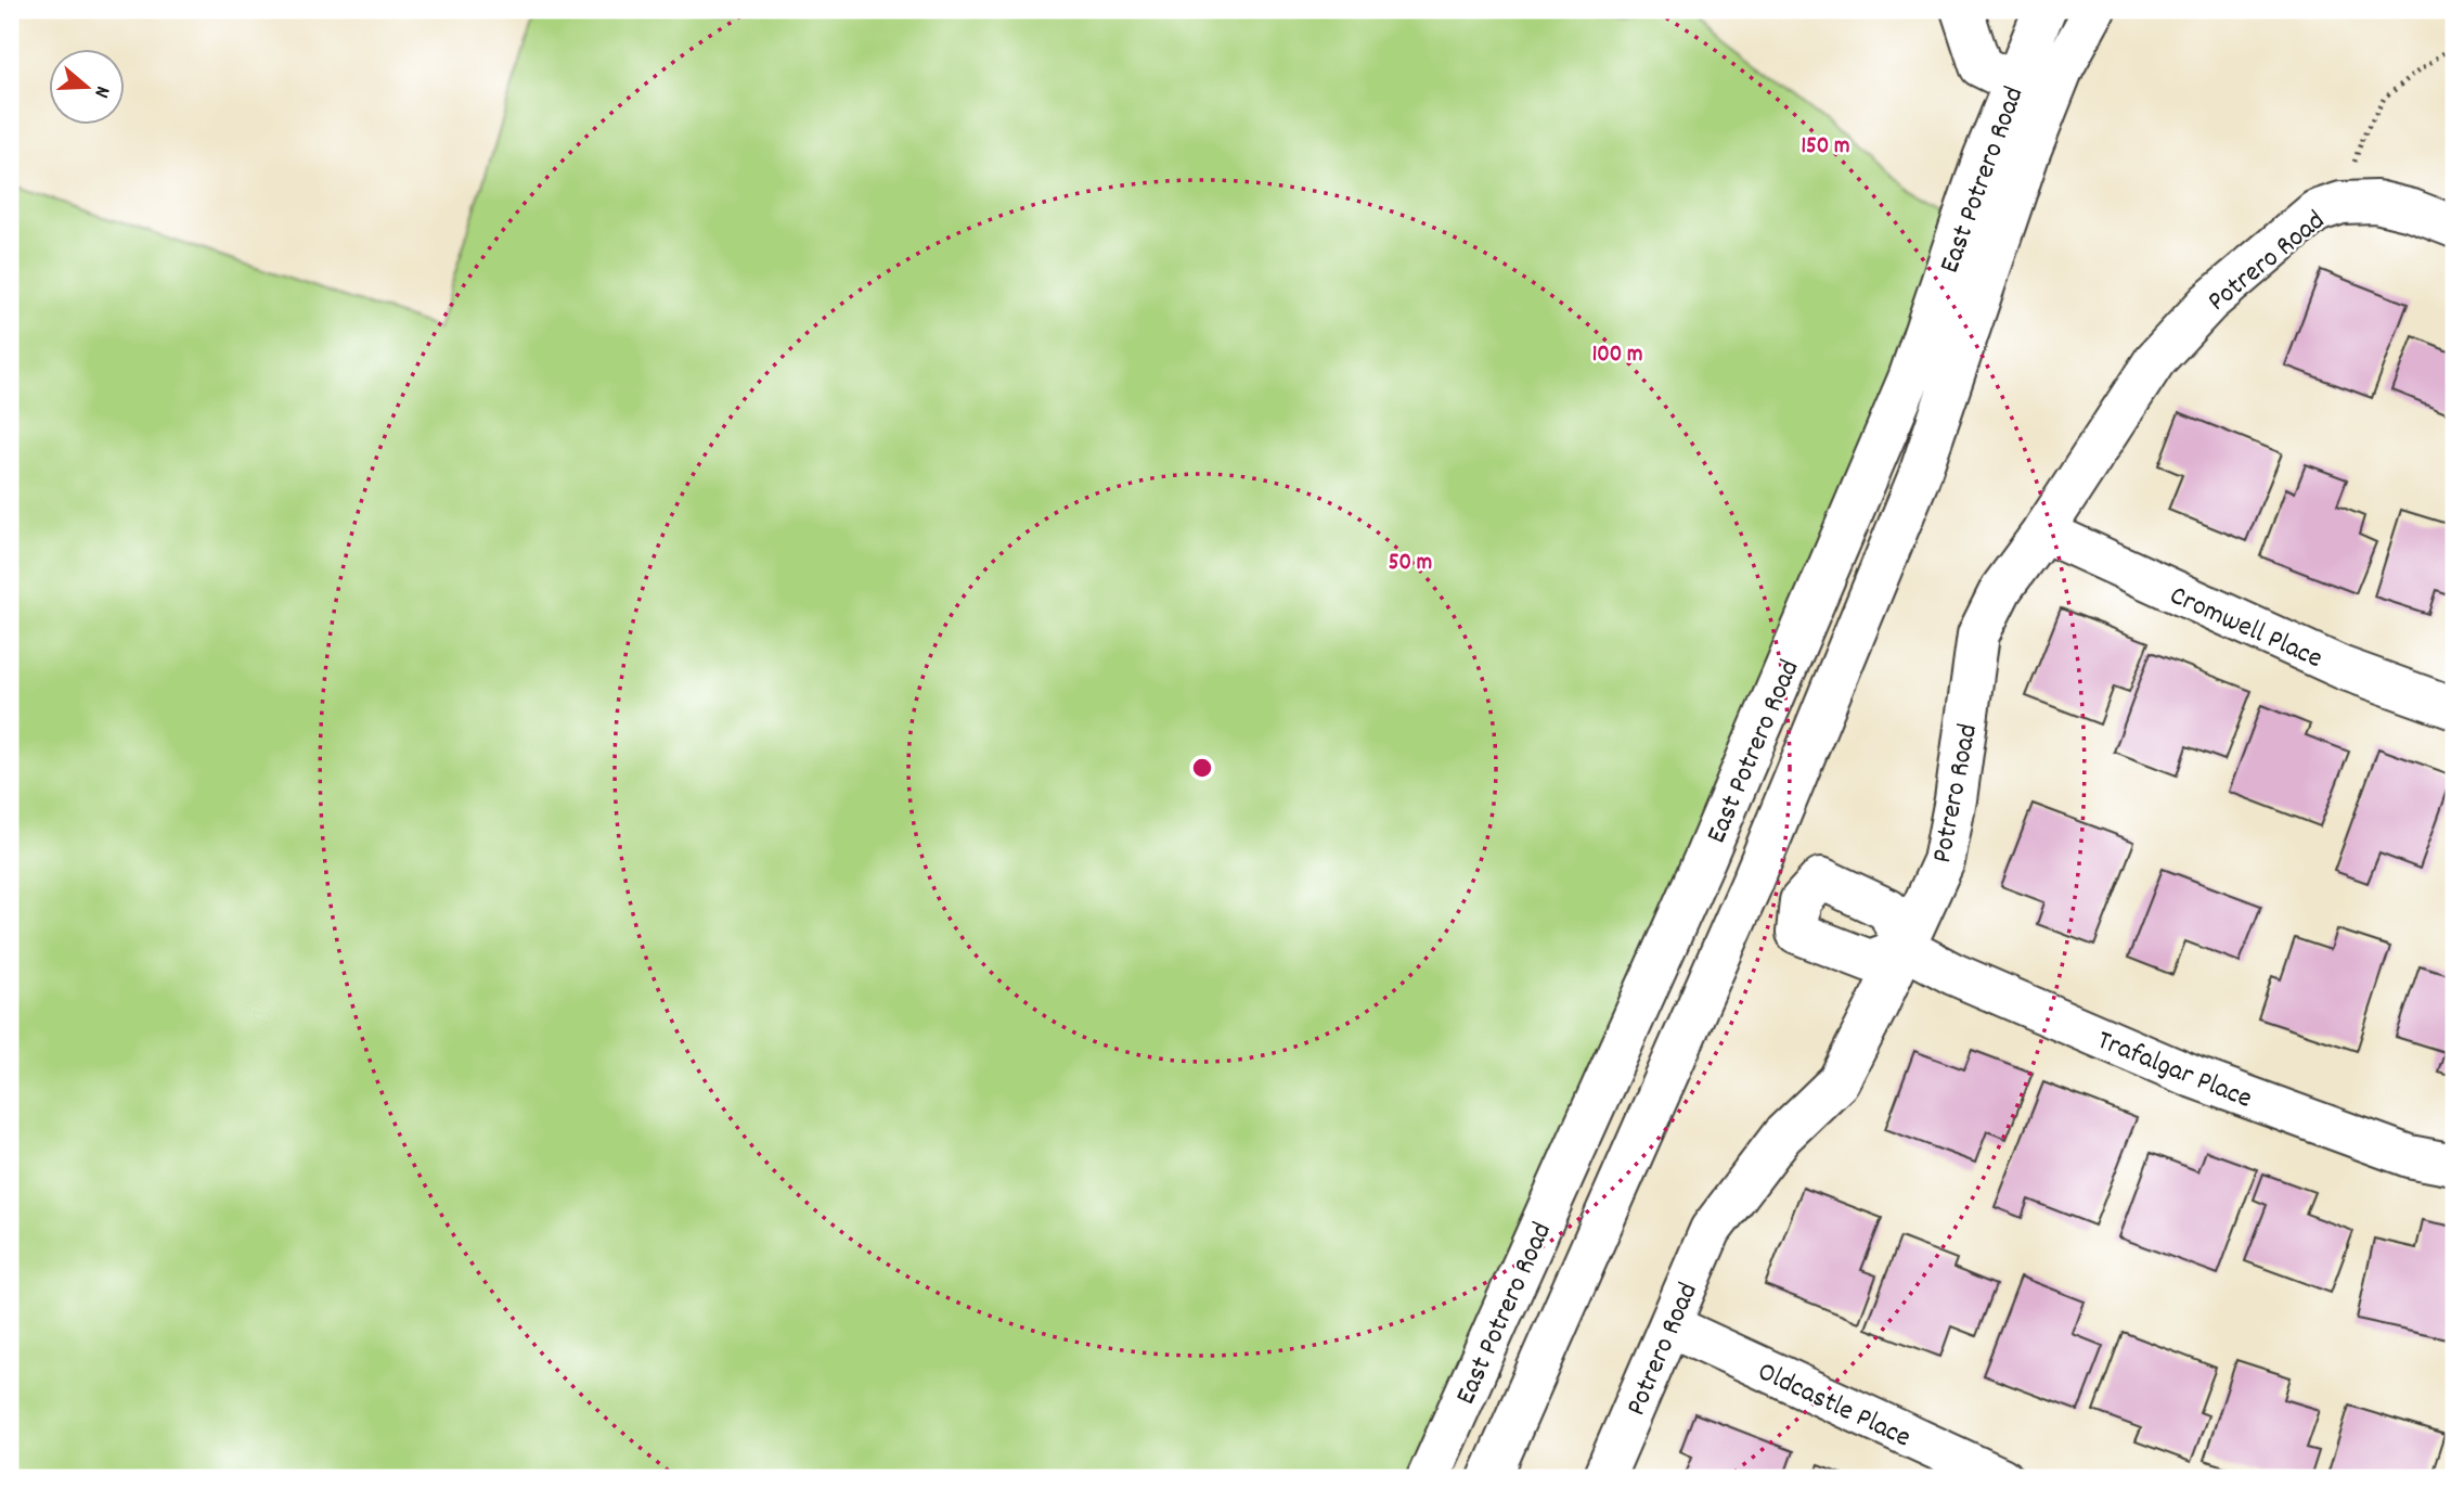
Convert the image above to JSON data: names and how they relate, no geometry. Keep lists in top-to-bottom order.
{
  "streets": {
    "street": [
      "East Potrero Road",
      "Potrero Road",
      "Cromwell Place",
      "Trafalgar Place",
      "Oldcastle Place"
    ]
  },
  "crossings": [
    ["Potrero Road", "Cromwell Place"],
    ["Potrero Road", "Trafalgar Place"],
    ["Potrero Road", "Oldcastle Place"]
  ],
  "north": "right",
  "rings": ["150 m", "100 m", "50 m"]
}
